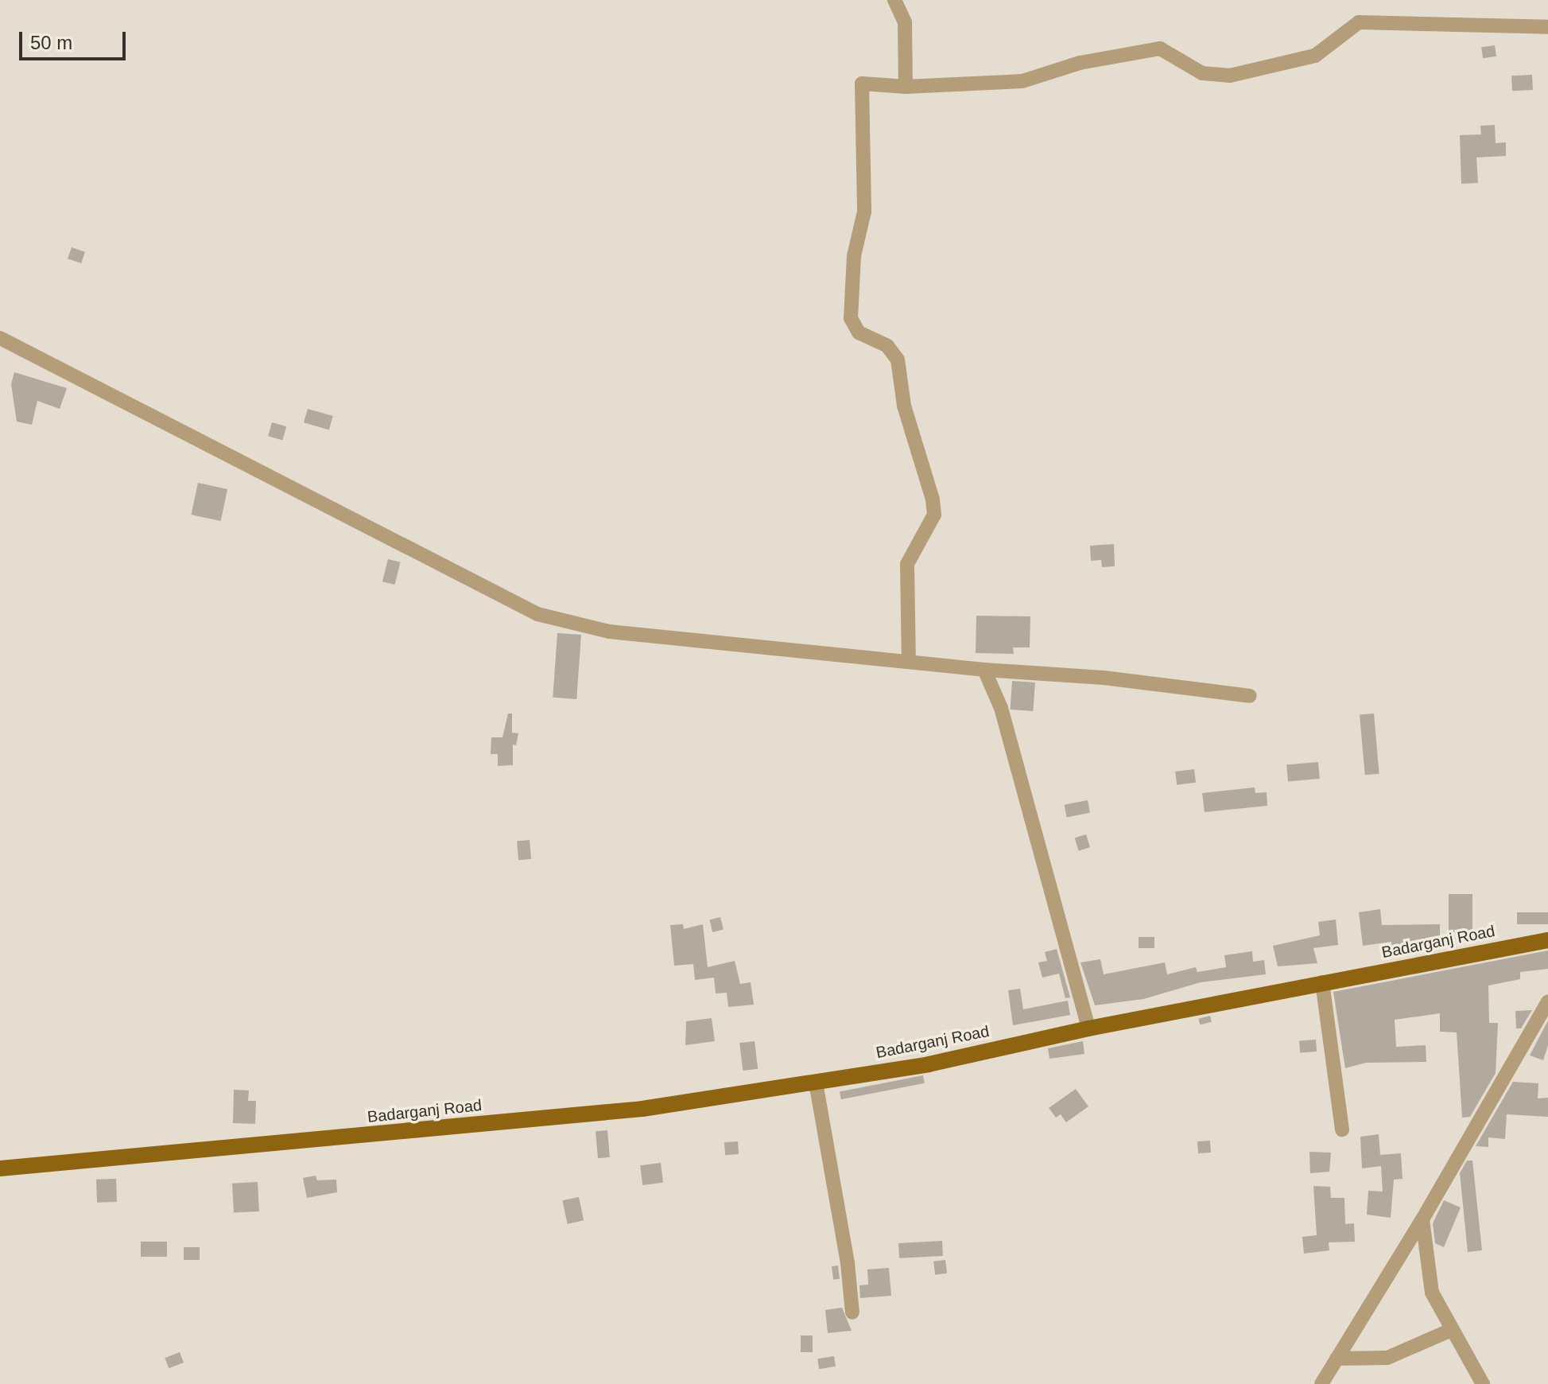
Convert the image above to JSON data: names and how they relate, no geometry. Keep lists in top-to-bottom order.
{
  "streets": {
    "main road": ["Badarganj Road"]
  },
  "scale_bar": "50 m"
}
